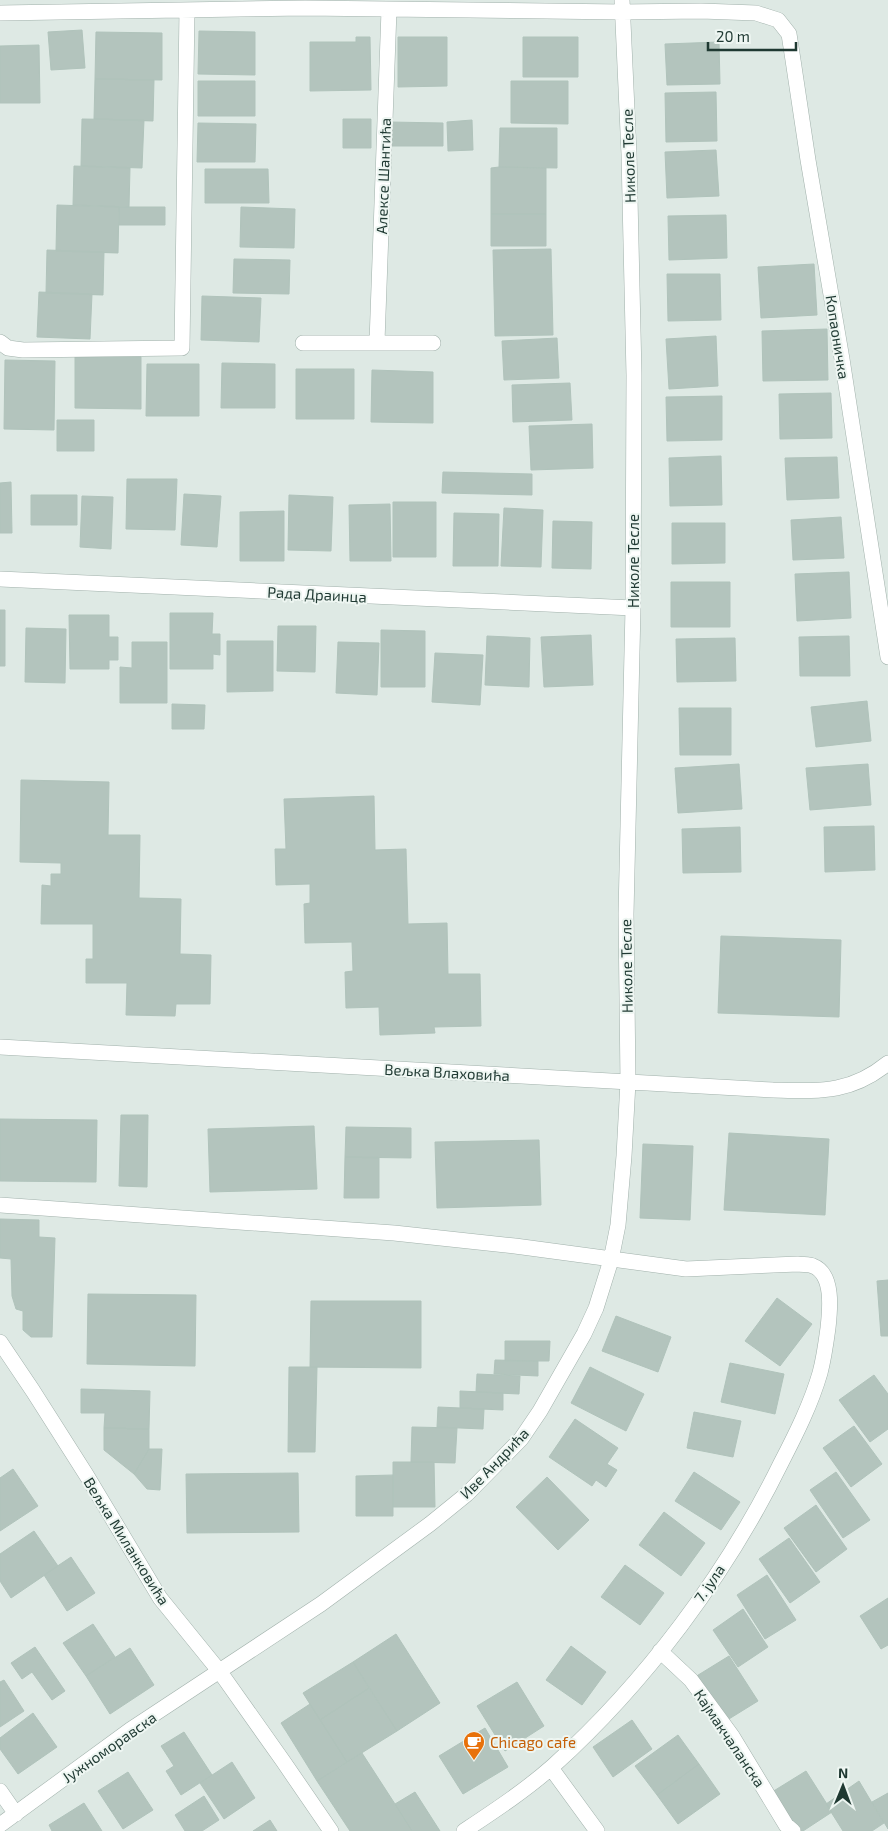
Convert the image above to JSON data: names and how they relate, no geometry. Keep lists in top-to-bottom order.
{
  "streets": {
    "street": [
      "Николе Тесле",
      "Алексе Шантића",
      "Копаоничка",
      "Рада Драинца",
      "Вељка Влаховића",
      "Иве Андрића",
      "Вељка Миланковића",
      "7. јула",
      "Кајмакчаланска",
      "Јужноморавска"
    ]
  },
  "crossings": [
    ["Николе Тесле", "Копаоничка"],
    ["Николе Тесле", "Рада Драинца"],
    ["Николе Тесле", "Вељка Влаховића"],
    ["Николе Тесле", "Иве Андрића"],
    ["Иве Андрића", "Вељка Миланковића"],
    ["Иве Андрића", "7. јула"],
    ["Иве Андрића", "Јужноморавска"],
    ["Вељка Миланковића", "Јужноморавска"],
    ["7. јула", "Кајмакчаланска"]
  ],
  "places": {
    "cafe": ["Chicago cafe"]
  },
  "scale_bar": "20 m",
  "north": "top"
}
